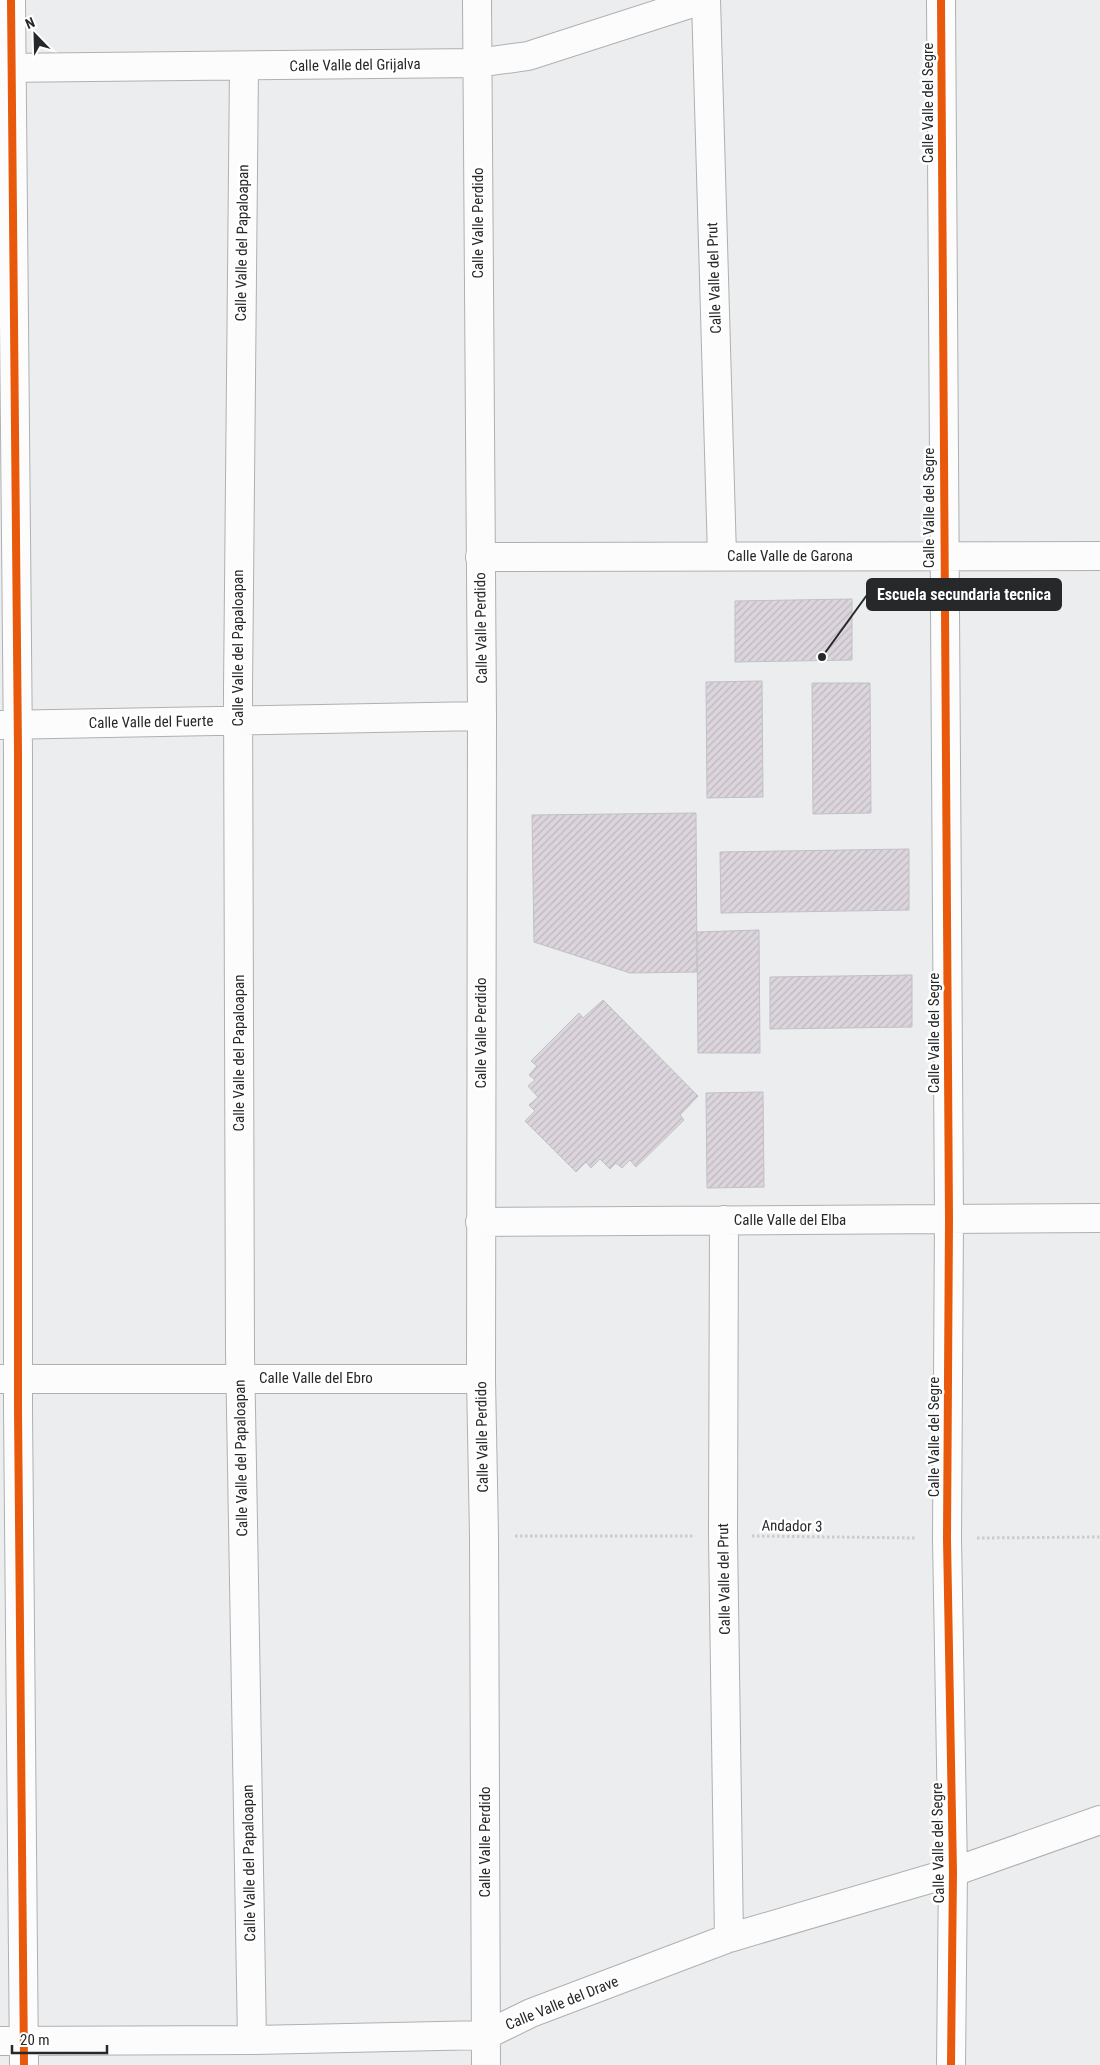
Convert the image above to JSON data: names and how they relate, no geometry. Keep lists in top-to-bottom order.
{
  "streets": {
    "street": [
      "Calle Valle del Grijalva",
      "Calle Valle del Segre",
      "Calle Valle Perdido",
      "Calle Valle del Papaloapan",
      "Calle Valle del Prut",
      "Calle Valle de Garona",
      "Calle Valle del Fuerte",
      "Calle Valle del Elba",
      "Calle Valle del Ebro",
      "Calle Valle del Drave"
    ],
    "path": ["Andador 3"]
  },
  "crossings": [
    ["Calle Valle del Grijalva", "Calle Valle Perdido"],
    ["Calle Valle del Grijalva", "Calle Valle del Papaloapan"],
    ["Calle Valle del Segre", "Calle Valle de Garona"],
    ["Calle Valle del Segre", "Calle Valle del Elba"],
    ["Calle Valle del Segre", "Andador 3"],
    ["Calle Valle del Segre", "Calle Valle del Drave"],
    ["Calle Valle Perdido", "Calle Valle de Garona"],
    ["Calle Valle Perdido", "Calle Valle del Fuerte"],
    ["Calle Valle Perdido", "Calle Valle del Elba"],
    ["Calle Valle Perdido", "Calle Valle del Ebro"],
    ["Calle Valle Perdido", "Andador 3"],
    ["Calle Valle Perdido", "Calle Valle del Drave"],
    ["Calle Valle del Papaloapan", "Calle Valle del Fuerte"],
    ["Calle Valle del Papaloapan", "Calle Valle del Ebro"],
    ["Calle Valle del Papaloapan", "Calle Valle del Drave"],
    ["Calle Valle del Prut", "Calle Valle de Garona"],
    ["Calle Valle del Prut", "Calle Valle del Elba"],
    ["Calle Valle del Prut", "Andador 3"],
    ["Calle Valle del Prut", "Calle Valle del Drave"]
  ],
  "places": ["Escuela secundaria tecnica"],
  "scale_bar": "20 m",
  "north": "top left"
}
